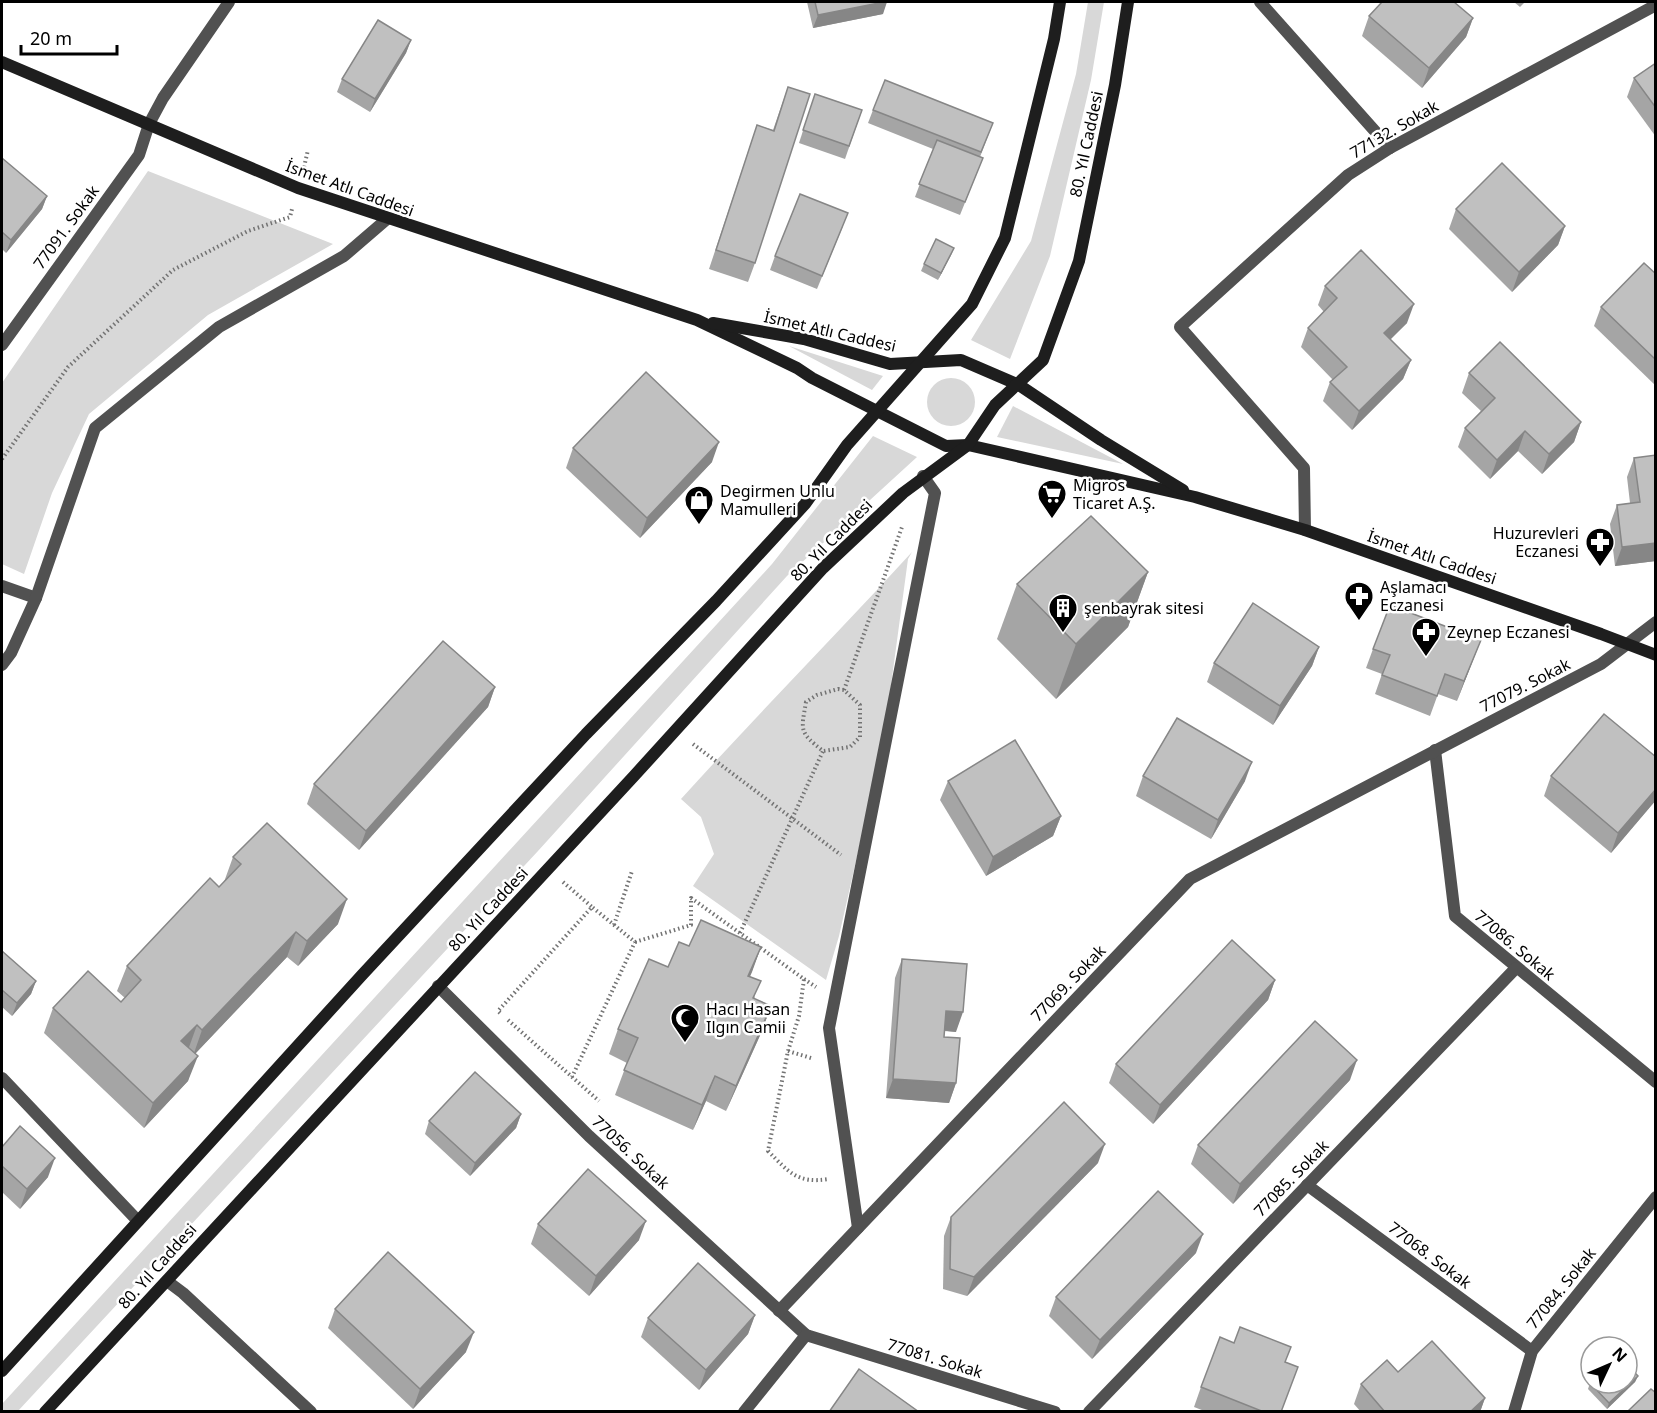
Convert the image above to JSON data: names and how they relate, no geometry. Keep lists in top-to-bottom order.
{
  "streets": {
    "main road": ["80. Yıl Caddesi", "İsmet Atlı Caddesi"],
    "street": [
      "77132. Sokak",
      "77091. Sokak",
      "77079. Sokak",
      "77086. Sokak",
      "77069. Sokak",
      "77056. Sokak",
      "77085. Sokak",
      "77068. Sokak",
      "77084. Sokak",
      "77081. Sokak"
    ]
  },
  "crossings": [
    ["77132. Sokak", "İsmet Atlı Caddesi"],
    ["80. Yıl Caddesi", "İsmet Atlı Caddesi"],
    ["80. Yıl Caddesi", "77056. Sokak"],
    ["İsmet Atlı Caddesi", "77091. Sokak"],
    ["İsmet Atlı Caddesi", "77079. Sokak"],
    ["77079. Sokak", "77086. Sokak"],
    ["77079. Sokak", "77069. Sokak"],
    ["77086. Sokak", "77069. Sokak"],
    ["77086. Sokak", "77085. Sokak"],
    ["77069. Sokak", "77056. Sokak"],
    ["77056. Sokak", "77081. Sokak"],
    ["77085. Sokak", "77068. Sokak"],
    ["77068. Sokak", "77084. Sokak"]
  ],
  "places": {
    "supermarket": ["Migros Ticaret A.Ş."],
    "shop": ["Degirmen Unlu Mamulleri"],
    "pharmacy": ["Huzurevleri Eczanesi", "Aşlamacı Eczanesi", "Zeynep Eczanesi"],
    "building": ["şenbayrak sitesi"],
    "mosque": ["Hacı Hasan Ilgın Camii"]
  },
  "scale_bar": "20 m",
  "north": "top right"
}
